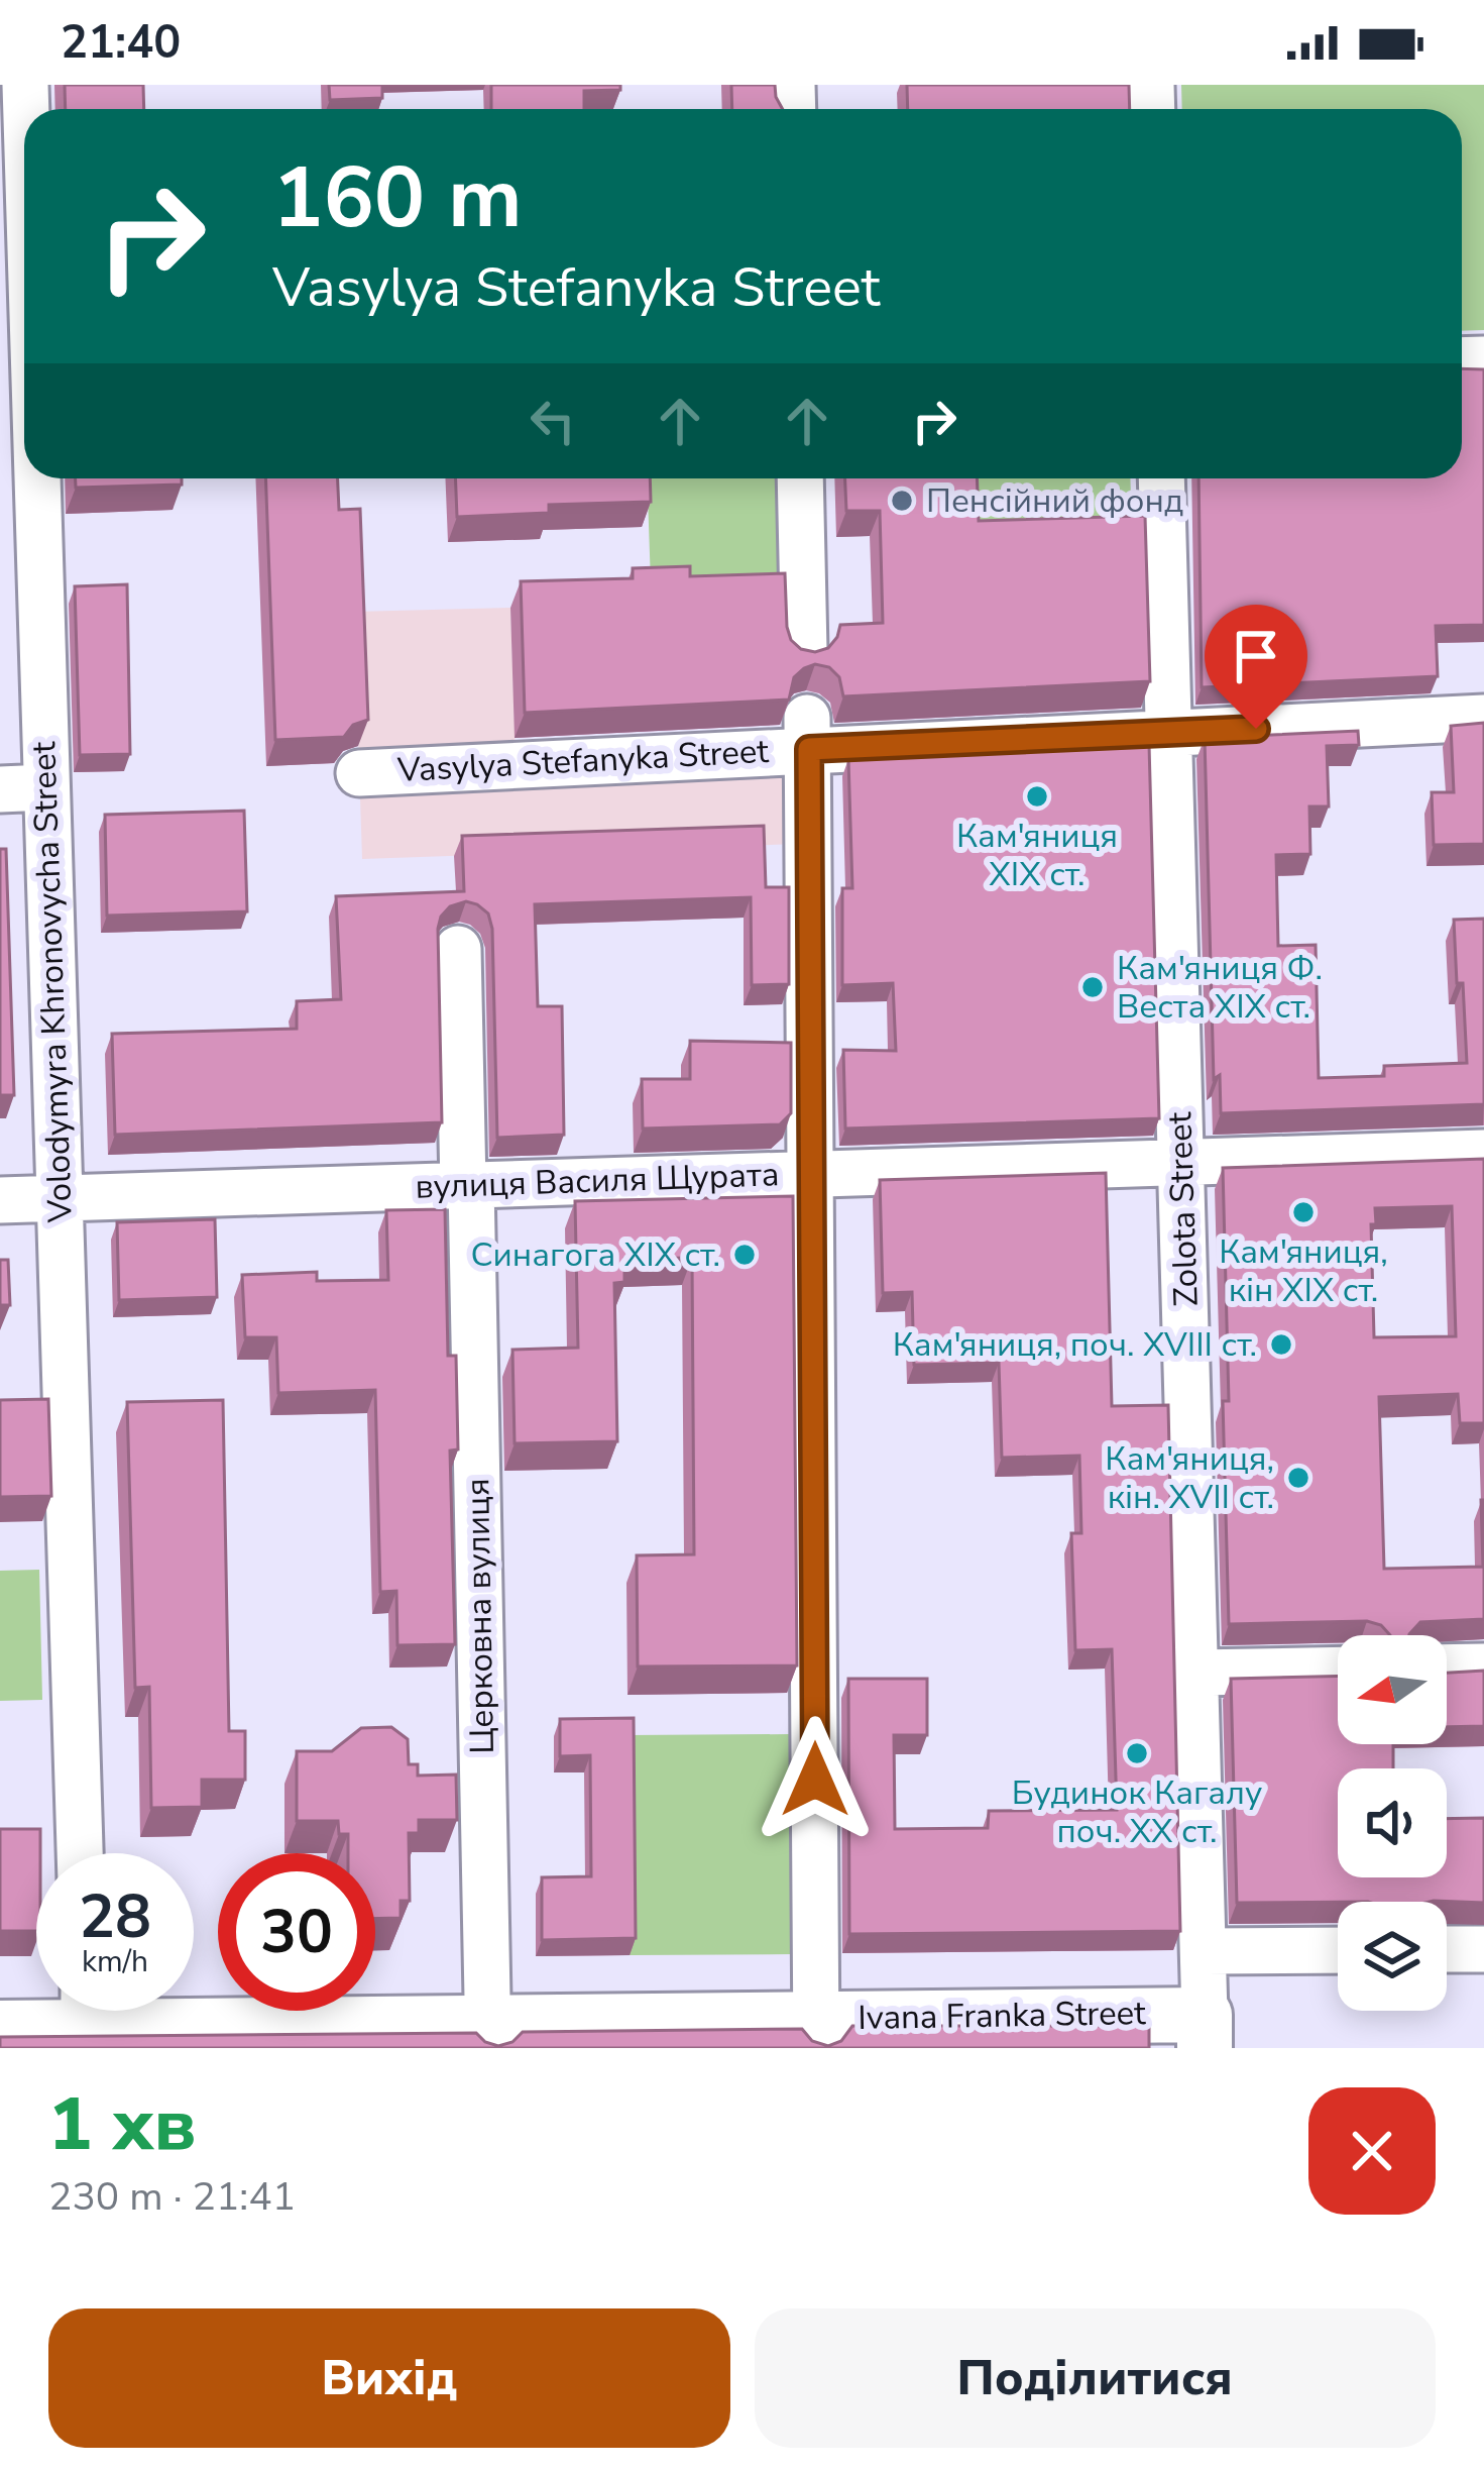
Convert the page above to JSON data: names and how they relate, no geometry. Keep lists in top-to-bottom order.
{
  "streets": {
    "main road": ["Ivana Franka Street"],
    "street": [
      "Vasylya Stefanyka Street",
      "Volodymyra Khronovycha Street",
      "вулиця Василя Щурата",
      "Zolota Street",
      "Церковна вулиця"
    ]
  },
  "crossings": [
    ["Vasylya Stefanyka Street", "Zolota Street"],
    ["Volodymyra Khronovycha Street", "вулиця Василя Щурата"],
    ["вулиця Василя Щурата", "Zolota Street"],
    ["вулиця Василя Щурата", "Церковна вулиця"],
    ["Zolota Street", "Ivana Franka Street"],
    ["Церковна вулиця", "Ivana Franka Street"]
  ],
  "places": [
    "Пенсійний фонд",
    "Кам'яниця XIX ст.",
    "Кам'яниця Ф. Веста XIX ст.",
    "Кам'яниця, кін XIX ст.",
    "Синагога XIX ст.",
    "Кам'яниця, поч. XVIII ст.",
    "Кам'яниця, кін. XVII ст.",
    "Будинок Кагалу поч. XX ст."
  ],
  "north": "left",
  "page": {
    "status": "21:40",
    "turn": ["160 m", "Vasylya Stefanyka Street"],
    "speed": "28 km/h",
    "limit": "30",
    "heading": ["1 хв", "230 m · 21:41"],
    "buttons": ["Вихід", "Поділитися"]
  }
}
